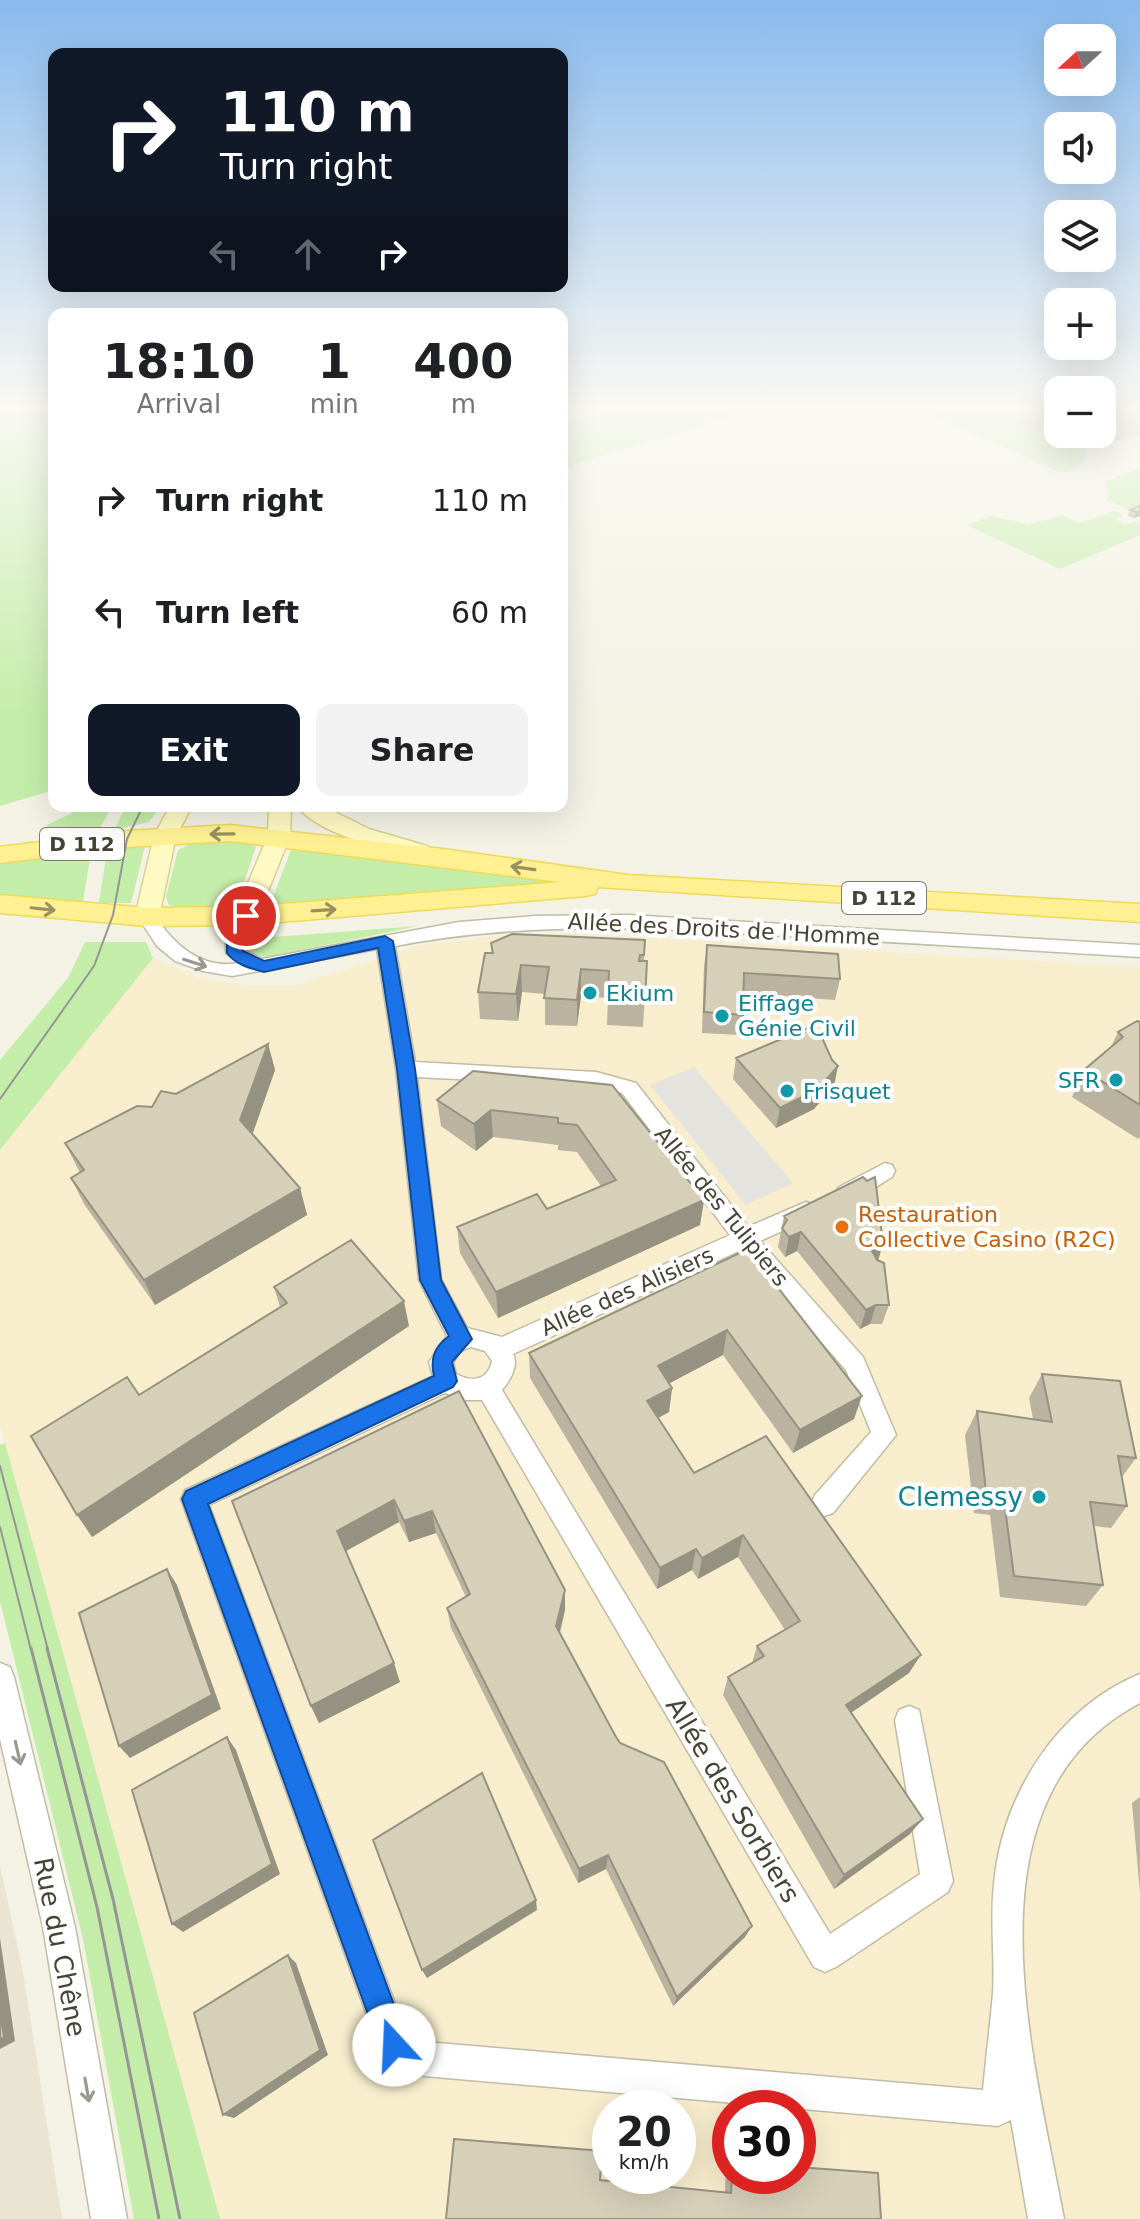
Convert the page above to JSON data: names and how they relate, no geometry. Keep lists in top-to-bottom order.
{
  "streets": {
    "main road": ["D 112"],
    "street": [
      "Allée des Droits de l'Homme",
      "Allée des Tulipiers",
      "Allée des Alisiers",
      "Allée des Sorbiers",
      "Rue du Chêne"
    ]
  },
  "crossings": [
    ["Allée des Tulipiers", "Allée des Alisiers"],
    ["Allée des Alisiers", "Allée des Sorbiers"]
  ],
  "one_way": ["Rue du Chêne"],
  "places": [
    "Ekium",
    "Eiffage Génie Civil",
    "SFR",
    "Frisquet",
    "Restauration Collective Casino (R2C)",
    "Clemessy"
  ],
  "north": "left",
  "page": {
    "map_buttons": ["+", "−"],
    "turn": ["110 m", "Turn right"],
    "eta": [
      "18:10",
      "Arrival",
      "1",
      "min",
      "400",
      "m"
    ],
    "list": [
      {
        "name": "Turn right",
        "value": "110 m"
      },
      {
        "name": "Turn left",
        "value": "60 m"
      }
    ],
    "buttons": ["Exit", "Share"],
    "speed": "20 km/h",
    "limit": "30"
  }
}
